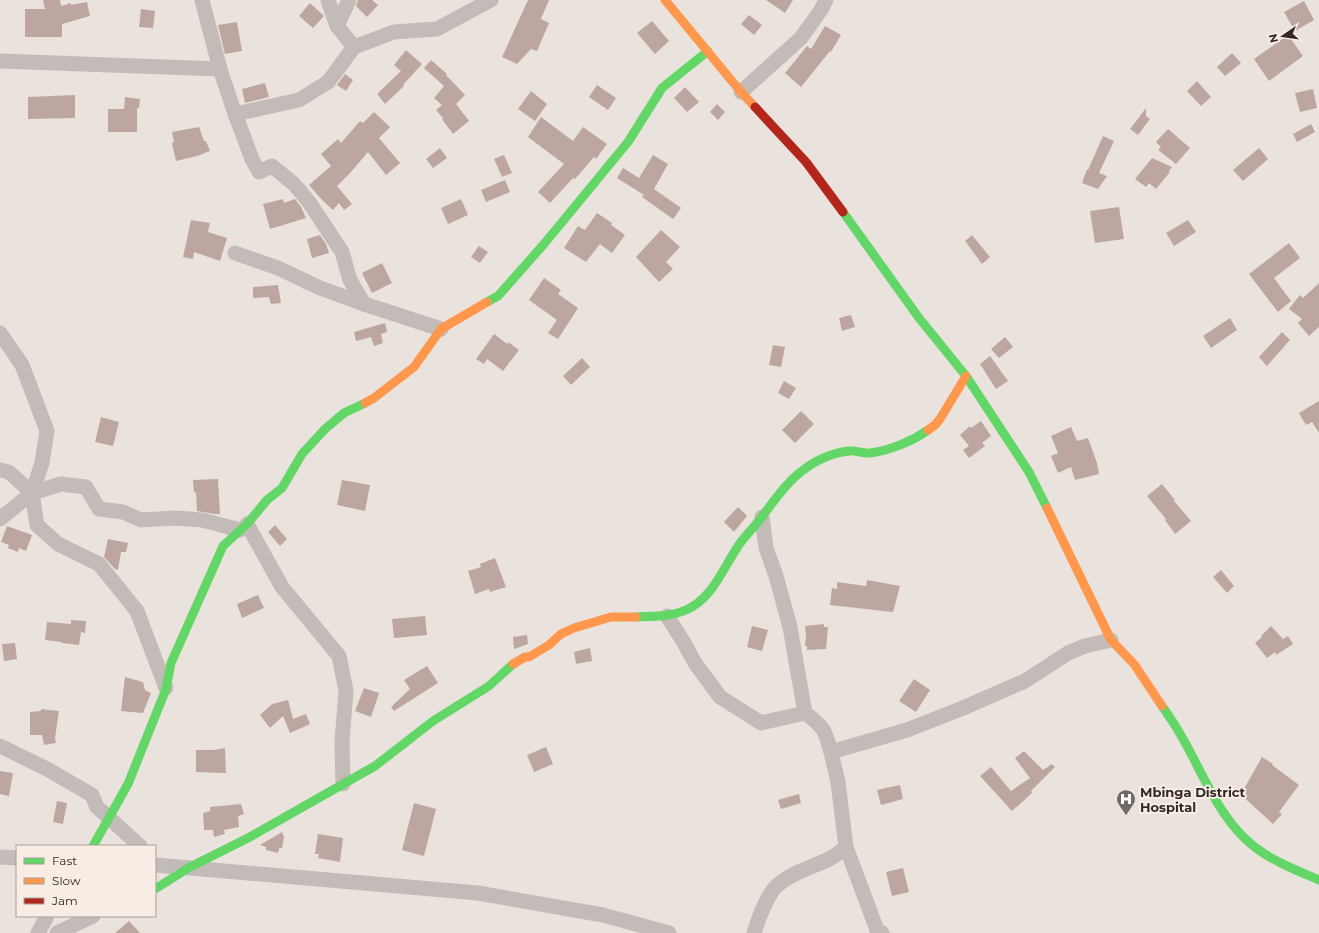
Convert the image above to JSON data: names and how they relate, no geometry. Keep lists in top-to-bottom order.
{
  "places": {
    "hospital": ["Mbinga District Hospital"]
  },
  "legend": ["Fast", "Slow", "Jam"],
  "north": "left"
}
